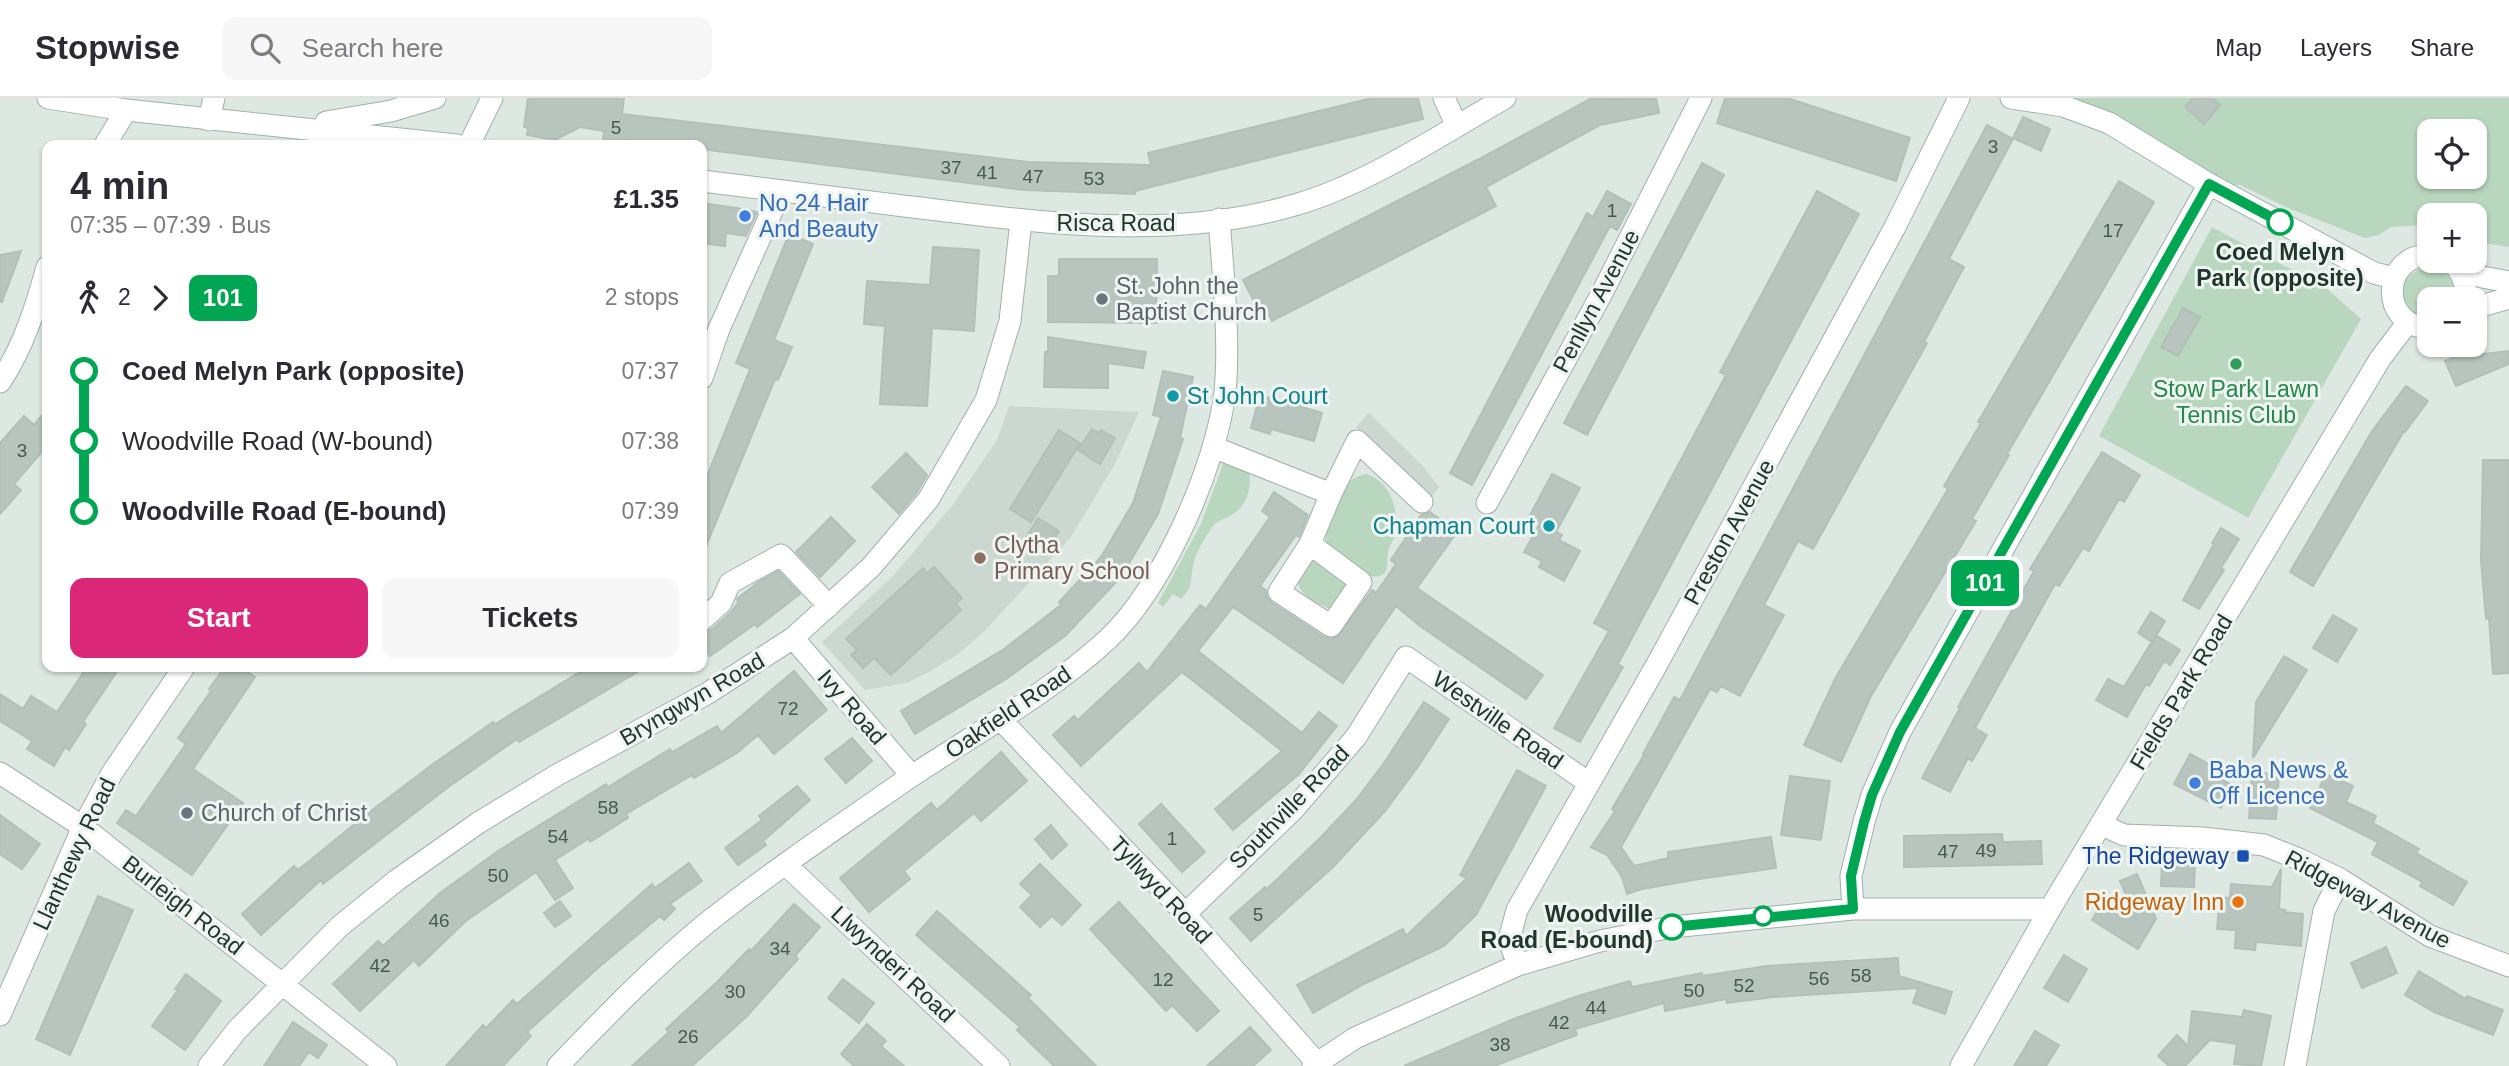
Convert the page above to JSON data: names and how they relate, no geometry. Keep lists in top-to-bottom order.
{
  "streets": {
    "street": [
      "Risca Road",
      "Penllyn Avenue",
      "Preston Avenue",
      "Fields Park Road",
      "Bryngwyn Road",
      "Ivy Road",
      "Oakfield Road",
      "Westville Road",
      "Southville Road",
      "Llanthewy Road",
      "Tyllwyd Road",
      "Ridgeway Avenue",
      "Burleigh Road",
      "Llwynderi Road"
    ]
  },
  "crossings": [
    ["Risca Road", "Bryngwyn Road"],
    ["Risca Road", "Oakfield Road"],
    ["Preston Avenue", "Westville Road"],
    ["Fields Park Road", "Ridgeway Avenue"],
    ["Bryngwyn Road", "Ivy Road"],
    ["Bryngwyn Road", "Burleigh Road"],
    ["Ivy Road", "Oakfield Road"],
    ["Oakfield Road", "Tyllwyd Road"],
    ["Oakfield Road", "Llwynderi Road"],
    ["Westville Road", "Southville Road"],
    ["Southville Road", "Tyllwyd Road"],
    ["Llanthewy Road", "Burleigh Road"]
  ],
  "places": {
    "other": [
      "No 24 Hair And Beauty",
      "Coed Melyn Park (opposite)",
      "St. John the Baptist Church",
      "Stow Park Lawn Tennis Club",
      "St John Court",
      "Chapman Court",
      "Clytha Primary School",
      "Baba News & Off Licence",
      "Church of Christ",
      "Ridgeway Inn",
      "Woodville Road (E-bound)"
    ],
    "transit": ["The Ridgeway"]
  },
  "lines": ["bus line 101"],
  "house_numbers": [
    "5",
    "3",
    "37",
    "41",
    "47",
    "53",
    "1",
    "17",
    "3",
    "72",
    "58",
    "54",
    "1",
    "49",
    "47",
    "50",
    "5",
    "46",
    "34",
    "42",
    "58",
    "56",
    "12",
    "52",
    "50",
    "30",
    "44",
    "42",
    "26",
    "38"
  ],
  "page": {
    "header": "Stopwise",
    "search": "Search here",
    "nav": ["Map", "Layers", "Share"],
    "on_map": "101",
    "map_buttons": ["+", "−"],
    "heading": ["4 min", "07:35 – 07:39 · Bus", "£1.35"],
    "legs": ["2", "101", "2 stops"],
    "list": [
      {
        "name": "Coed Melyn Park (opposite)",
        "value": "07:37"
      },
      {
        "name": "Woodville Road (W-bound)",
        "value": "07:38"
      },
      {
        "name": "Woodville Road (E-bound)",
        "value": "07:39"
      }
    ],
    "buttons": ["Start", "Tickets"]
  }
}
